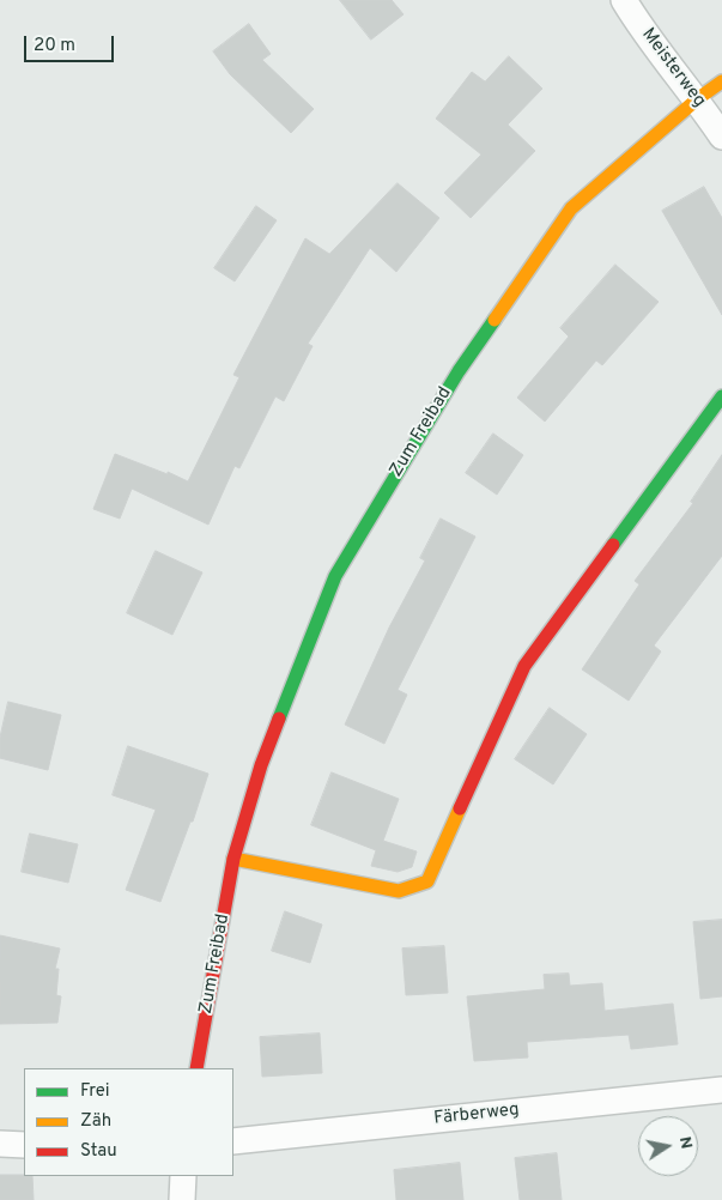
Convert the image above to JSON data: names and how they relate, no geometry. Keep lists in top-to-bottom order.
{
  "streets": {
    "street": ["Meisterweg", "Zum Freibad", "Färberweg"]
  },
  "crossings": [
    ["Meisterweg", "Zum Freibad"]
  ],
  "legend": ["Frei", "Zäh", "Stau"],
  "scale_bar": "20 m",
  "north": "right"
}
